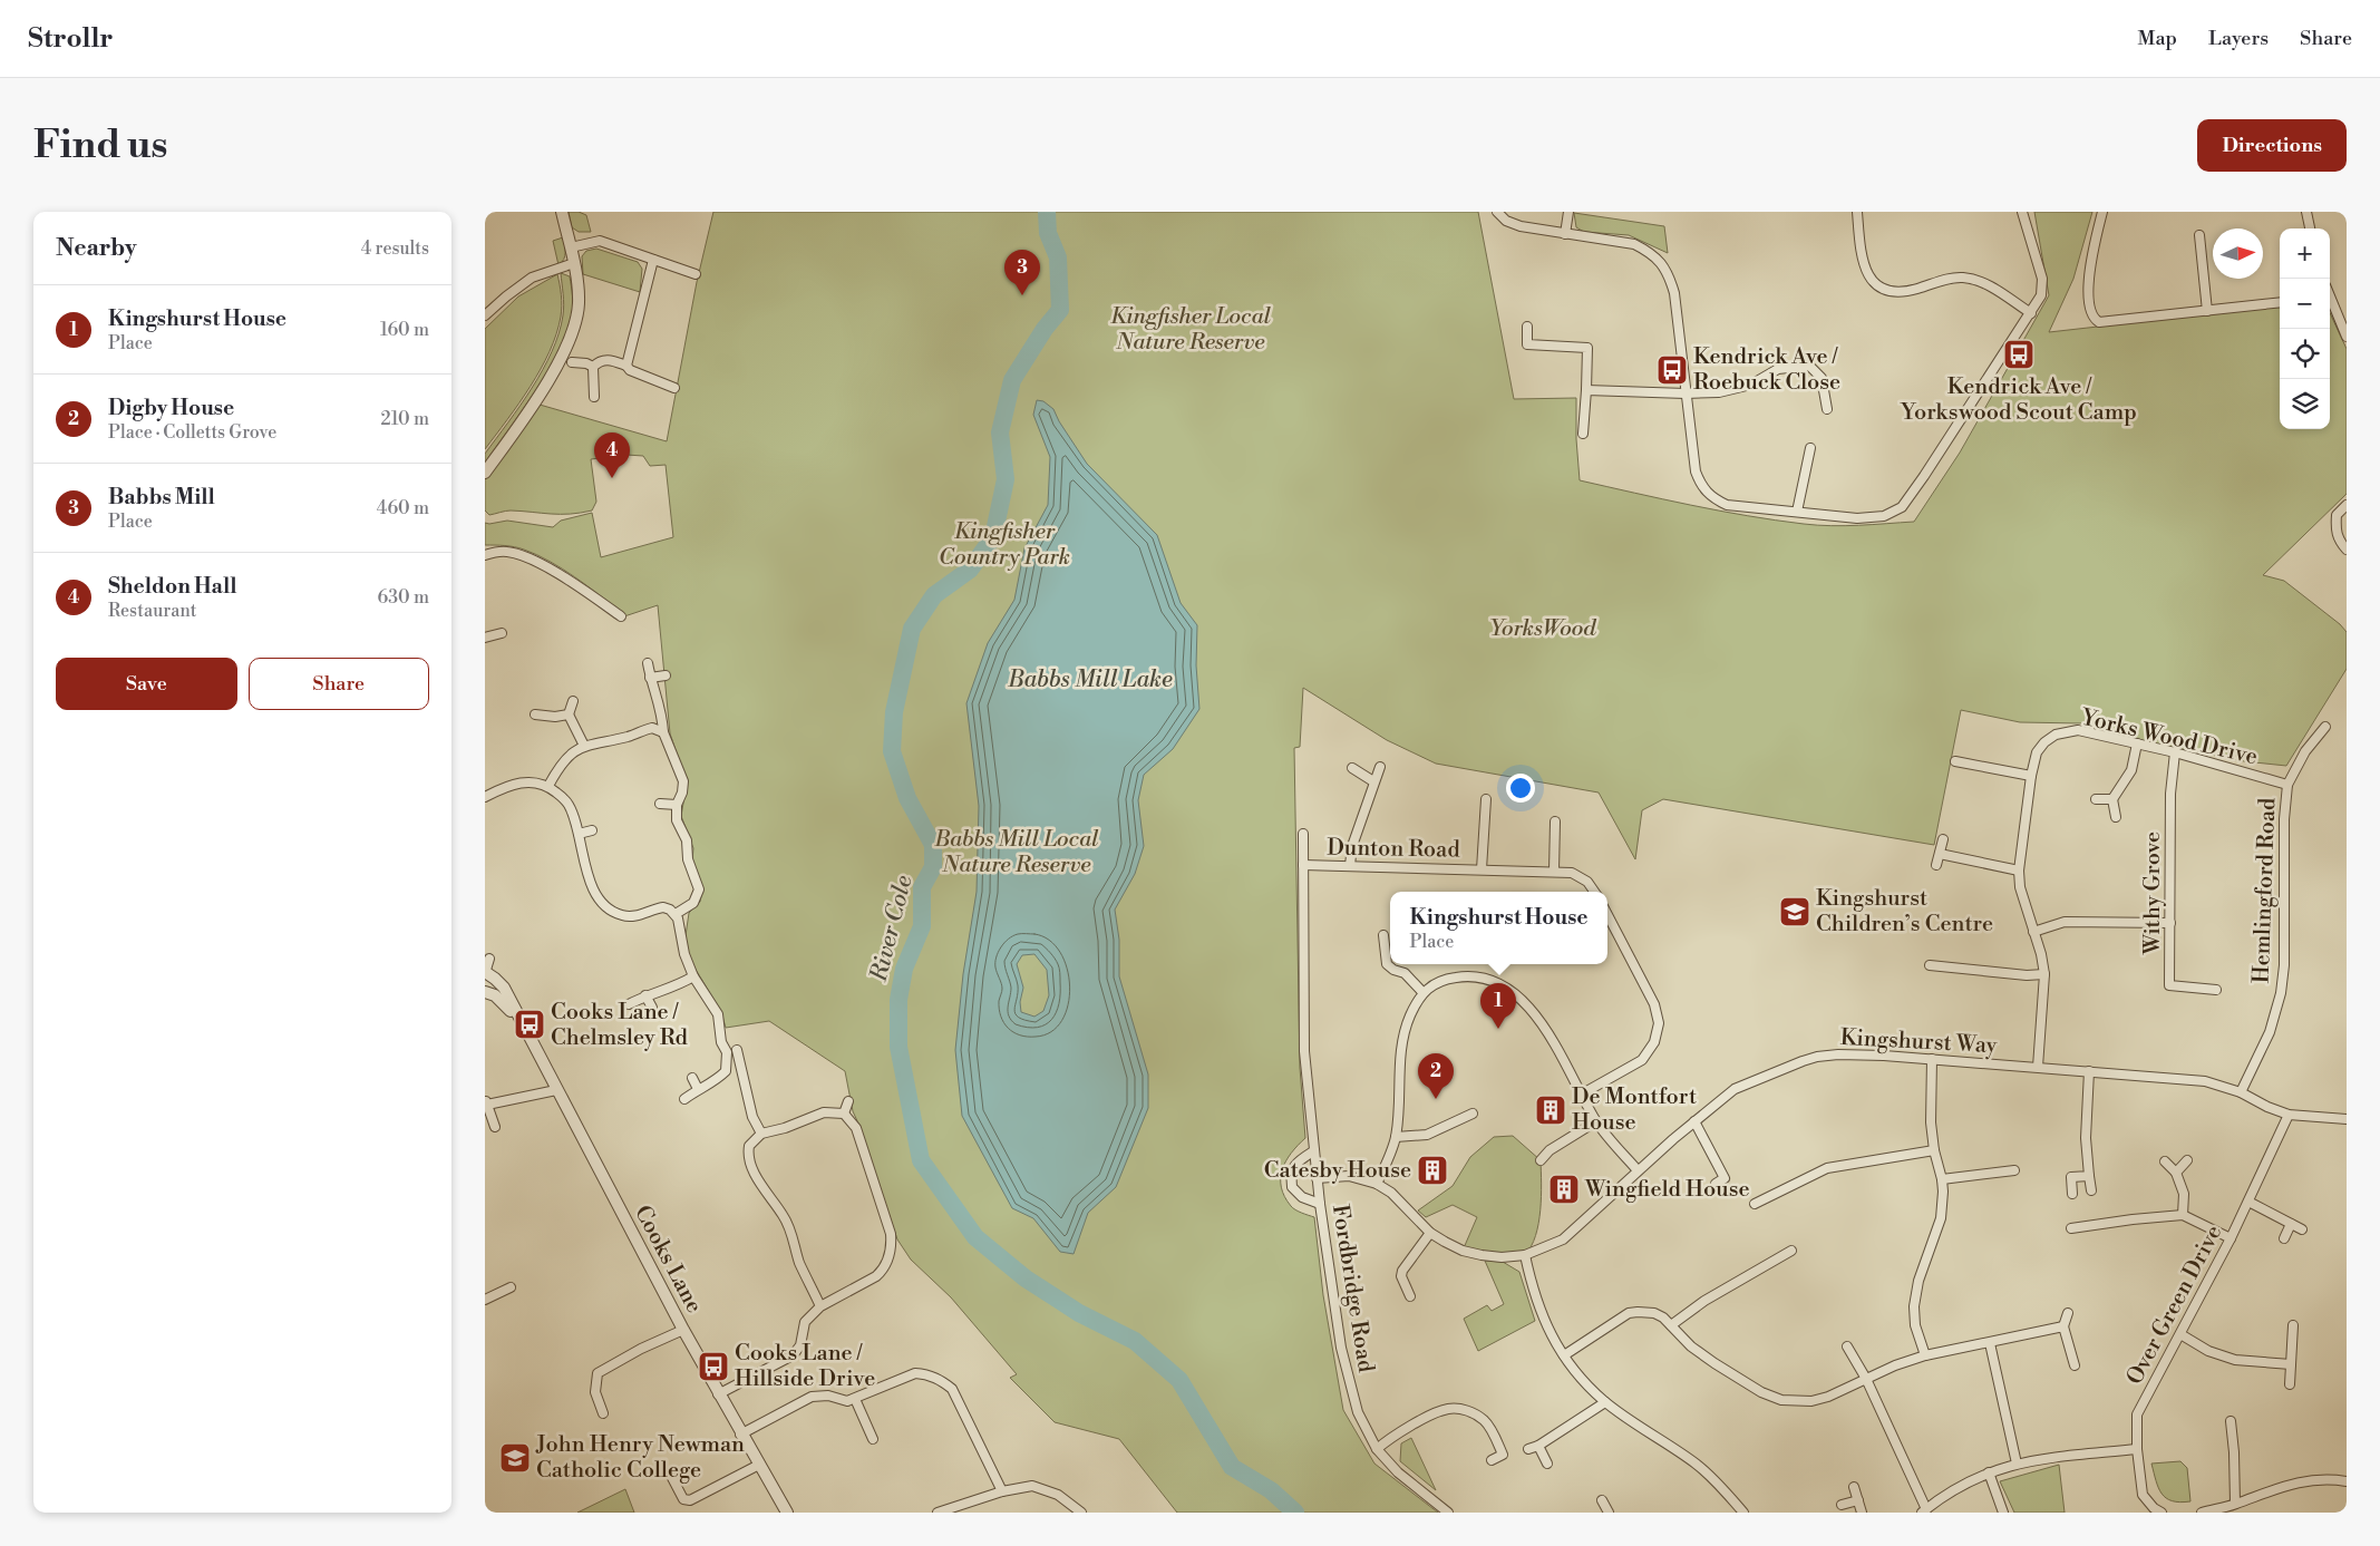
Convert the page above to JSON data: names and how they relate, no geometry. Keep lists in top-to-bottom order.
{
  "streets": {
    "street": [
      "Yorks Wood Drive",
      "Dunton Road",
      "Hemlingford Road",
      "Withy Grove",
      "Kingshurst Way",
      "Cooks Lane",
      "Fordbridge Road",
      "Over Green Drive"
    ]
  },
  "crossings": [
    ["Yorks Wood Drive", "Hemlingford Road"],
    ["Yorks Wood Drive", "Withy Grove"],
    ["Yorks Wood Drive", "Kingshurst Way"],
    ["Dunton Road", "Fordbridge Road"],
    ["Hemlingford Road", "Kingshurst Way"],
    ["Kingshurst Way", "Fordbridge Road"],
    ["Kingshurst Way", "Over Green Drive"]
  ],
  "water": ["Babbs Mill Lake", "River Cole"],
  "parks": [
    "Kingfisher Local Nature Reserve",
    "Kingfisher Country Park",
    "YorksWood",
    "Babbs Mill Local Nature Reserve"
  ],
  "places": {
    "bus stop": [
      "Kendrick Ave / Yorkswood Scout Camp",
      "Kendrick Ave / Roebuck Close",
      "Cooks Lane / Chelmsley Rd",
      "Cooks Lane / Hillside Drive"
    ],
    "school or university": ["Kingshurst Children’s Centre", "John Henry Newman Catholic College"],
    "building": ["De Montfort House", "Catesby House", "Wingfield House"]
  },
  "north": "right",
  "page": {
    "header": "Strollr",
    "nav": ["Map", "Layers", "Share"],
    "buttons": [
      "Directions",
      ["Save", "Share"]
    ],
    "title": "Find us",
    "heading": ["Nearby", "4 results"],
    "map_buttons": ["+", "−"],
    "pins": [
      "3",
      "4",
      "1",
      "2"
    ],
    "list": [
      {
        "mark": "1",
        "name": "Kingshurst House",
        "note": "Place",
        "value": "160 m"
      },
      {
        "mark": "2",
        "name": "Digby House",
        "note": "Place · Colletts Grove",
        "value": "210 m"
      },
      {
        "mark": "3",
        "name": "Babbs Mill",
        "note": "Place",
        "value": "460 m"
      },
      {
        "mark": "4",
        "name": "Sheldon Hall",
        "note": "Restaurant",
        "value": "630 m"
      }
    ],
    "popup": ["Kingshurst House", "Place"]
  }
}
